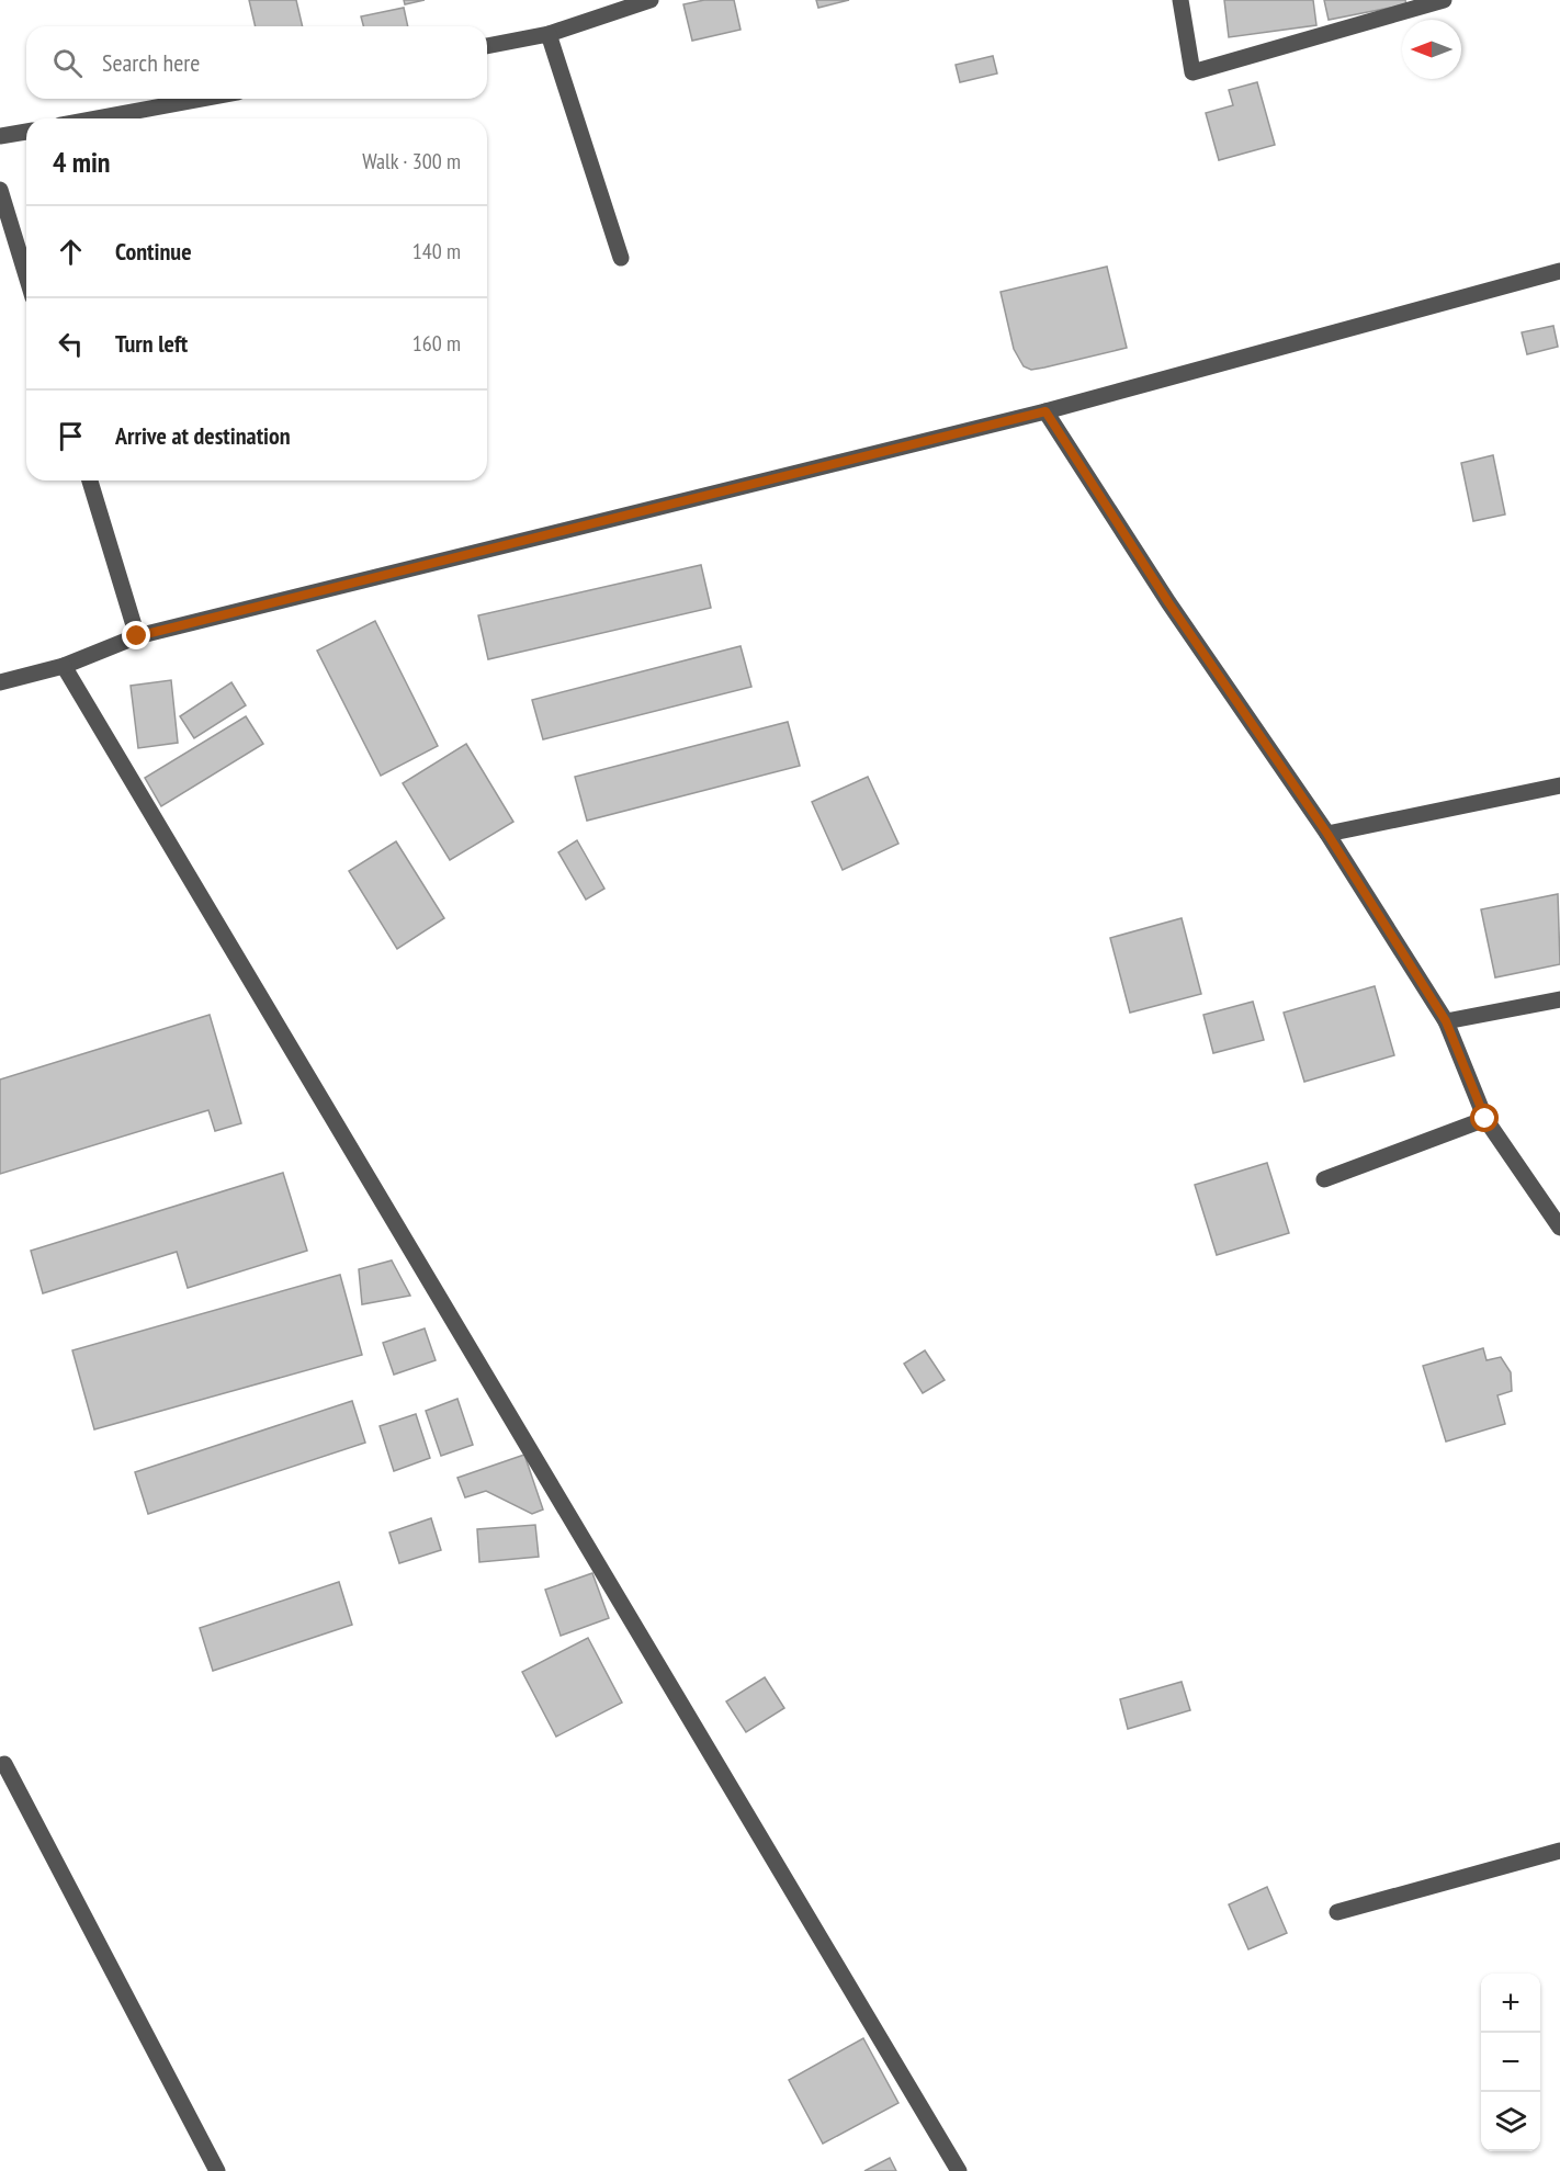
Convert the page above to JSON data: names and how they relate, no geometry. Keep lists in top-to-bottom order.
{
  "north": "left",
  "page": {
    "search": "Search here",
    "heading": ["4 min", "Walk · 300 m"],
    "list": [
      ["Continue", "140 m"],
      ["Turn left", "160 m"],
      "Arrive at destination"
    ],
    "map_buttons": ["+", "−"]
  }
}
